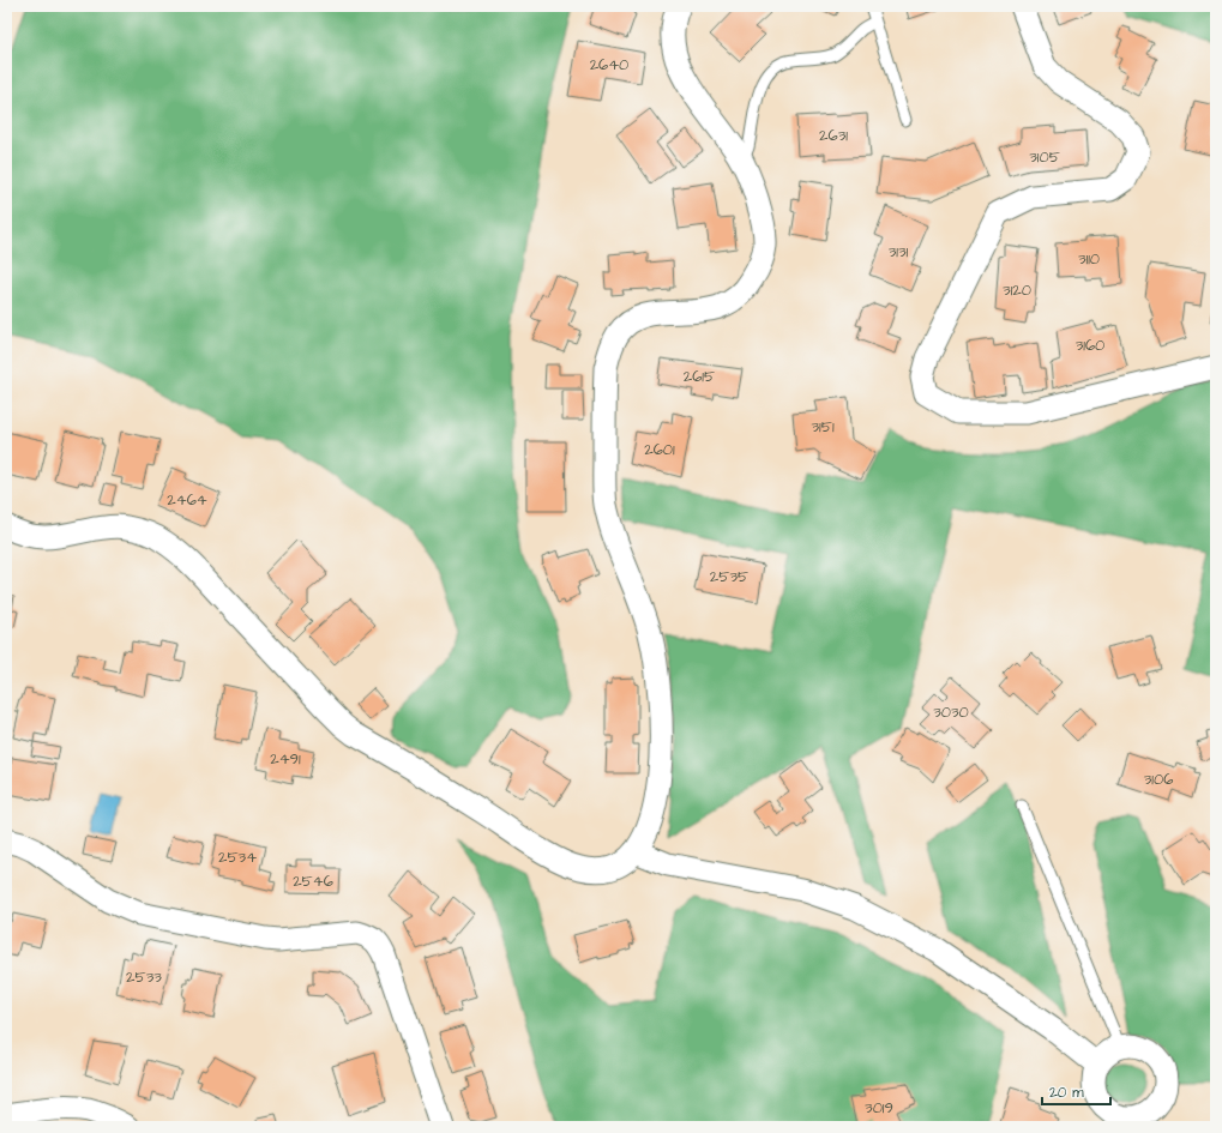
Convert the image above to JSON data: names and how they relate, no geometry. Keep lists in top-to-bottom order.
{
  "house_numbers": [
    "2640",
    "2631",
    "3105",
    "3131",
    "3110",
    "3120",
    "3160",
    "2615",
    "3151",
    "2601",
    "2464",
    "2535",
    "3030",
    "2491",
    "3106",
    "2534",
    "2546",
    "2533",
    "3019"
  ],
  "scale_bar": "20 m"
}
